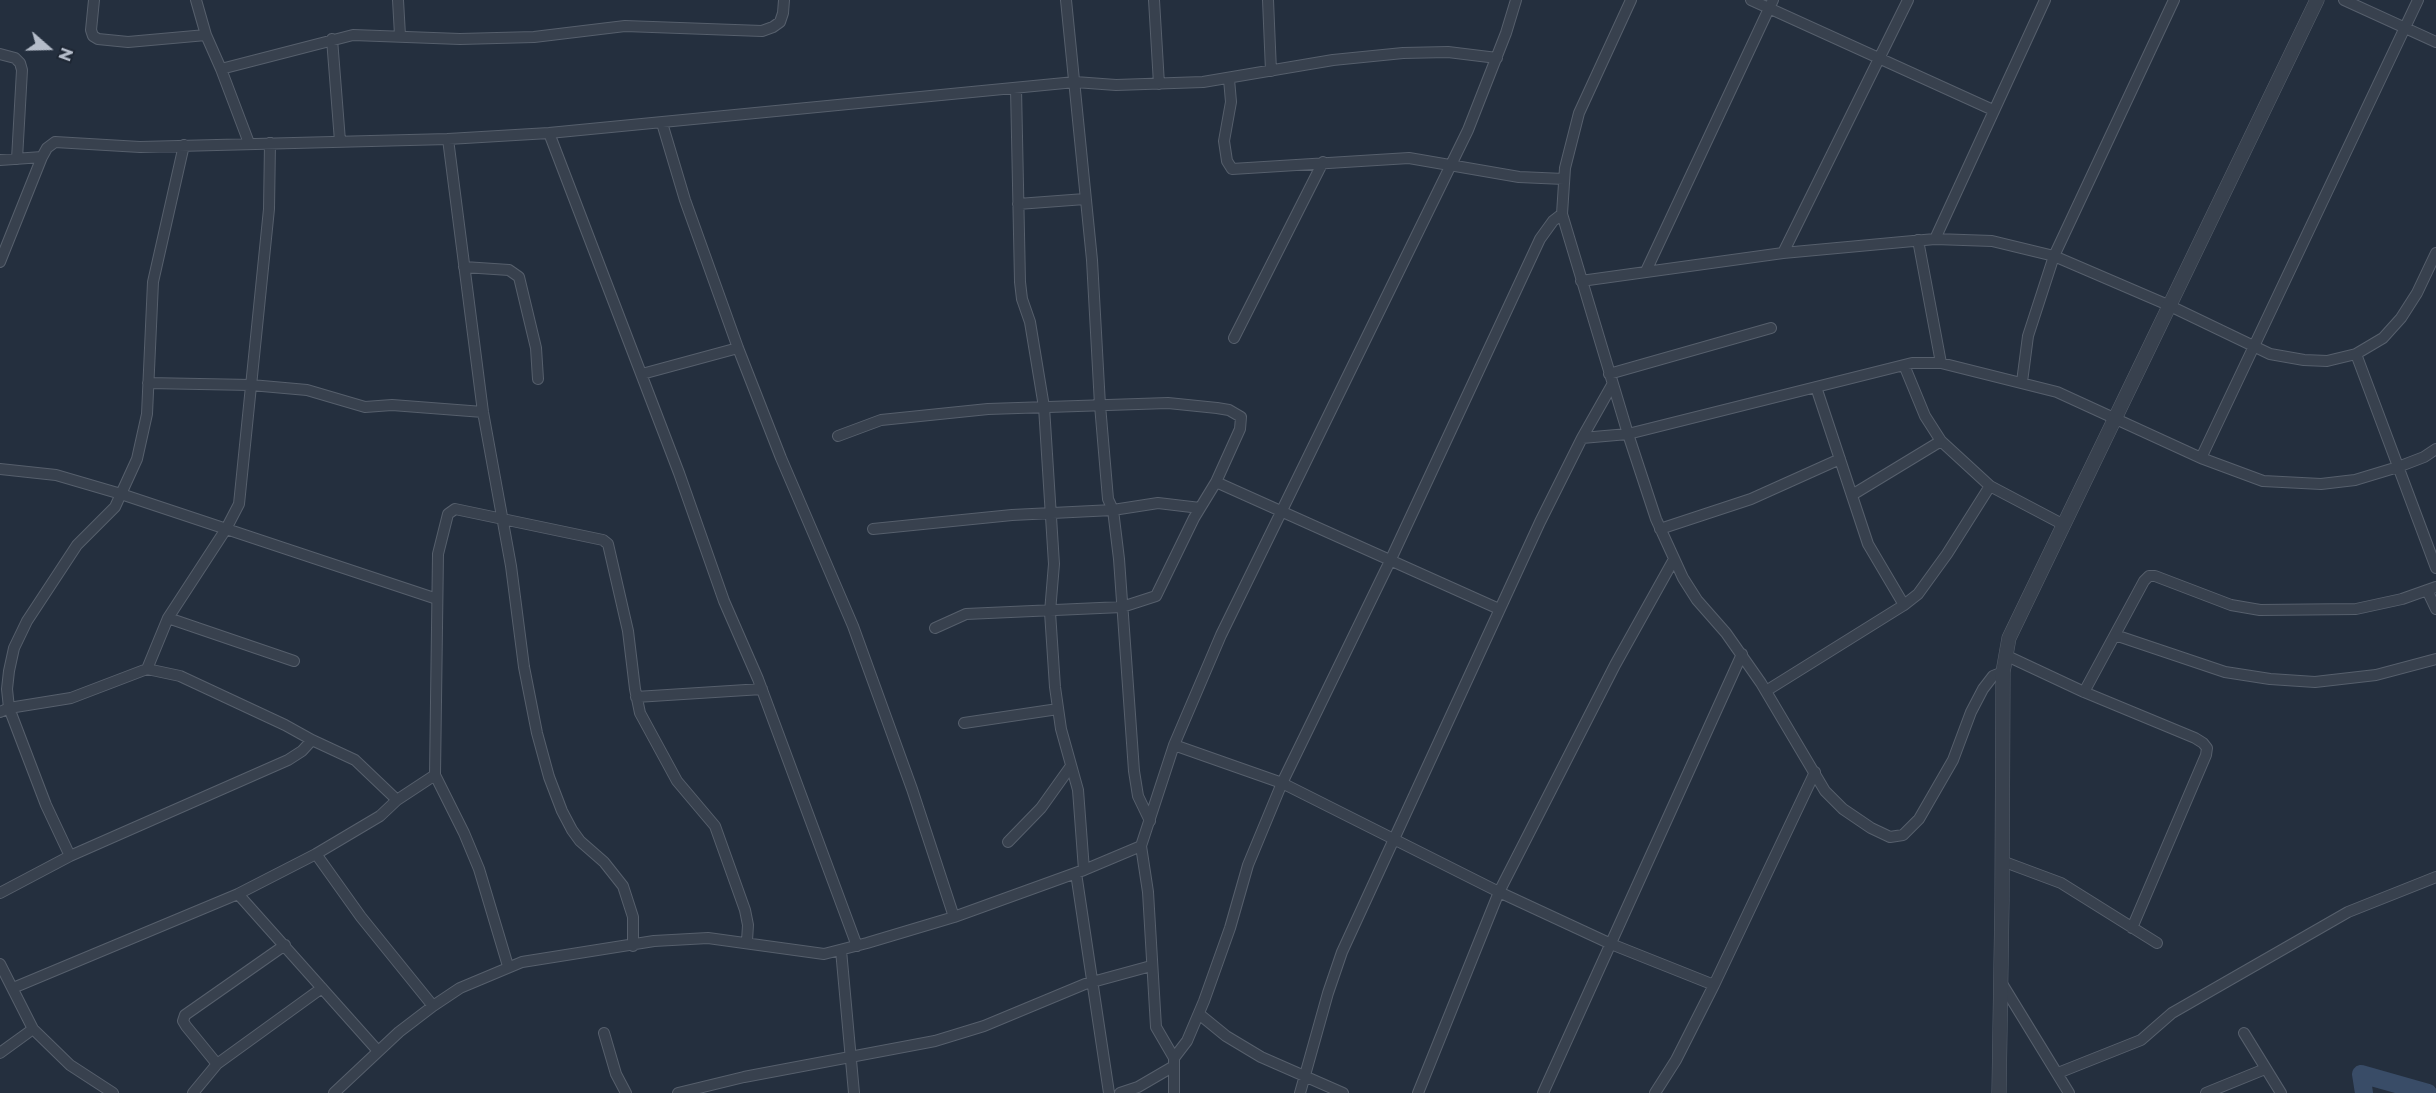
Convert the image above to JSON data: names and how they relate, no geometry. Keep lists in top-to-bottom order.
{
  "north": "right"
}
